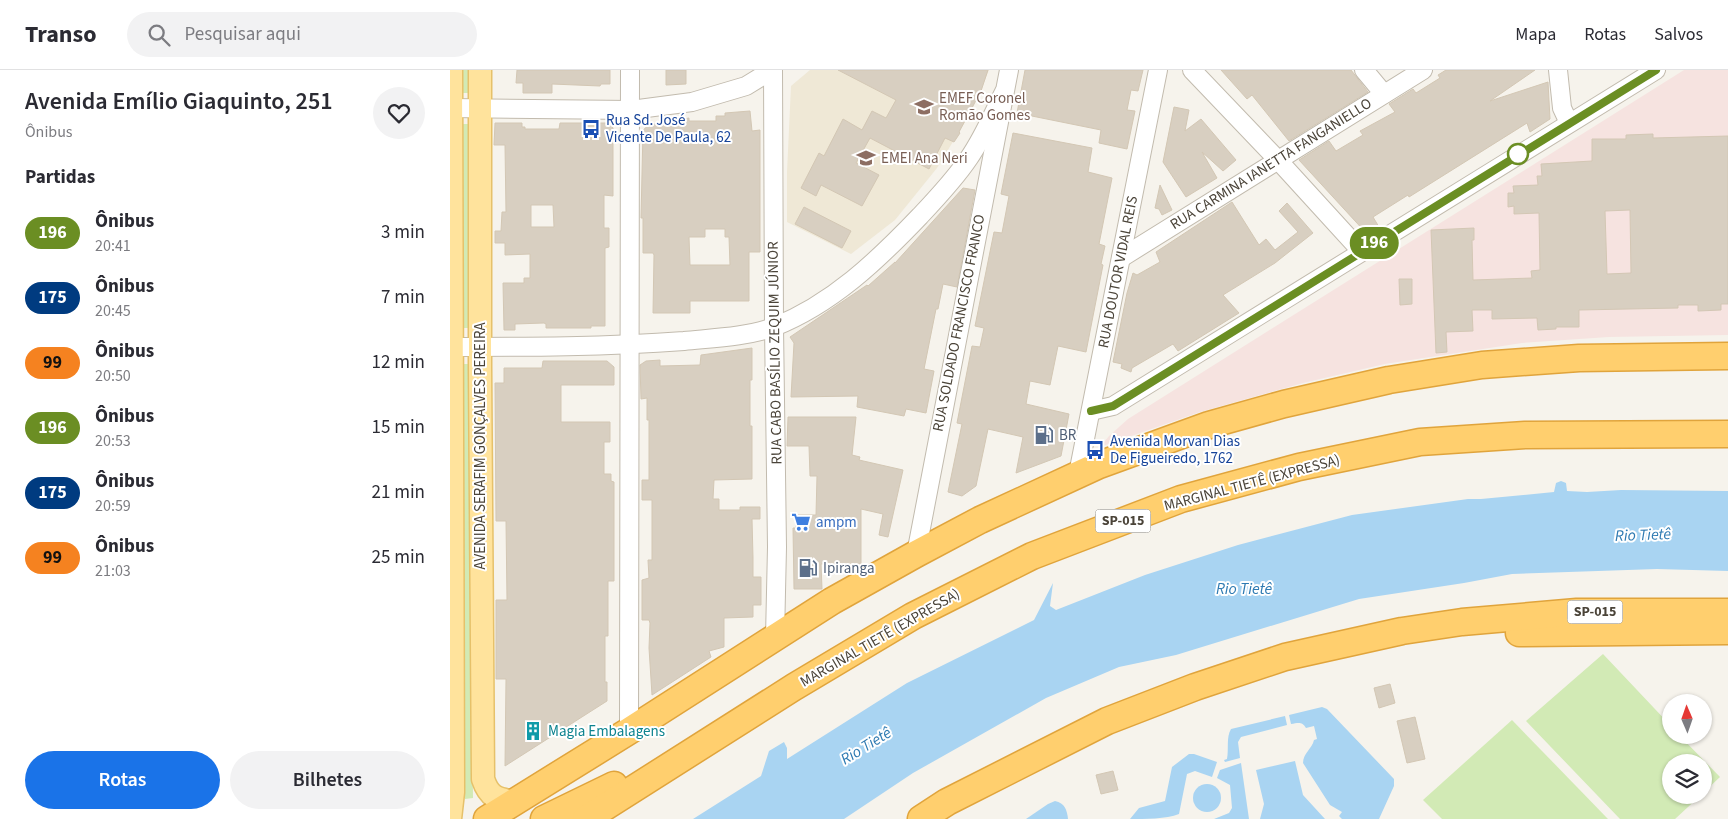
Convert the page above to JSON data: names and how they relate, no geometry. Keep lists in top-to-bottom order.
{
  "streets": {
    "highway": ["MARGINAL TIETÊ (EXPRESSA)", "SP-015"],
    "main road": ["AVENIDA SERAFIM GONÇALVES PEREIRA"],
    "street": [
      "RUA CARMINA IANETTA FANGANIELLO",
      "RUA DOUTOR VIDAL REIS",
      "RUA SOLDADO FRANCISCO FRANCO",
      "RUA CABO BASÍLIO ZEQUIM JÚNIOR"
    ]
  },
  "crossings": [
    ["RUA CARMINA IANETTA FANGANIELLO", "RUA DOUTOR VIDAL REIS"]
  ],
  "water": ["Rio Tietê"],
  "places": {
    "school or university": ["EMEF Coronel Romão Gomes", "EMEI Ana Neri"],
    "bus stop": ["Rua Sd. José Vicente De Paula, 62", "Avenida Morvan Dias De Figueiredo, 1762"],
    "fuel station": ["BR", "Ipiranga"],
    "supermarket": ["ampm"],
    "building": ["Magia Embalagens"]
  },
  "lines": ["bus line 196"],
  "north": "top",
  "page": {
    "header": "Transo",
    "search": "Pesquisar aqui",
    "nav": ["Mapa", "Rotas", "Salvos"],
    "heading": [
      ["Avenida Emílio Giaquinto, 251", "Ônibus"],
      "Partidas"
    ],
    "on_map": "196",
    "list": [
      {
        "mark": "196",
        "name": "Ônibus",
        "note": "20:41",
        "value": "3 min"
      },
      {
        "mark": "175",
        "name": "Ônibus",
        "note": "20:45",
        "value": "7 min"
      },
      {
        "mark": "99",
        "name": "Ônibus",
        "note": "20:50",
        "value": "12 min"
      },
      {
        "mark": "196",
        "name": "Ônibus",
        "note": "20:53",
        "value": "15 min"
      },
      {
        "mark": "175",
        "name": "Ônibus",
        "note": "20:59",
        "value": "21 min"
      },
      {
        "mark": "99",
        "name": "Ônibus",
        "note": "21:03",
        "value": "25 min"
      }
    ],
    "buttons": ["Rotas", "Bilhetes"]
  }
}
